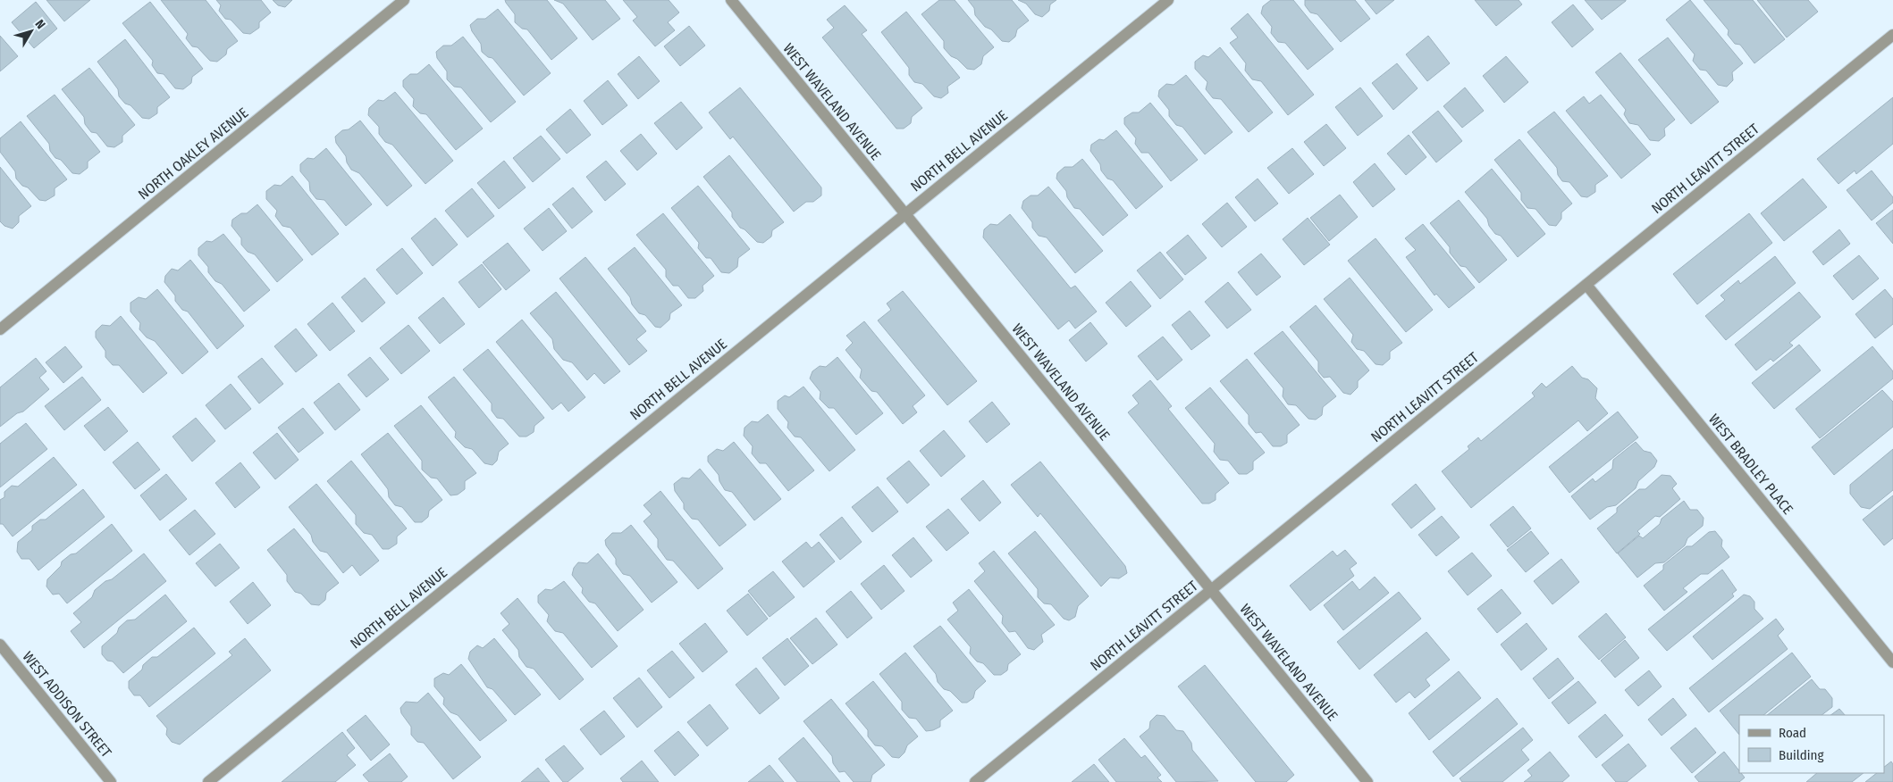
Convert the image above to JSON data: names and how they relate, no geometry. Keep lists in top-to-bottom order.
{
  "streets": {
    "street": [
      "WEST WAVELAND AVENUE",
      "NORTH BELL AVENUE",
      "NORTH OAKLEY AVENUE",
      "NORTH LEAVITT STREET",
      "WEST BRADLEY PLACE",
      "WEST ADDISON STREET"
    ]
  },
  "crossings": [
    ["WEST WAVELAND AVENUE", "NORTH BELL AVENUE"],
    ["WEST WAVELAND AVENUE", "NORTH LEAVITT STREET"],
    ["NORTH LEAVITT STREET", "WEST BRADLEY PLACE"]
  ],
  "legend": ["Road", "Building"],
  "north": "top right"
}
